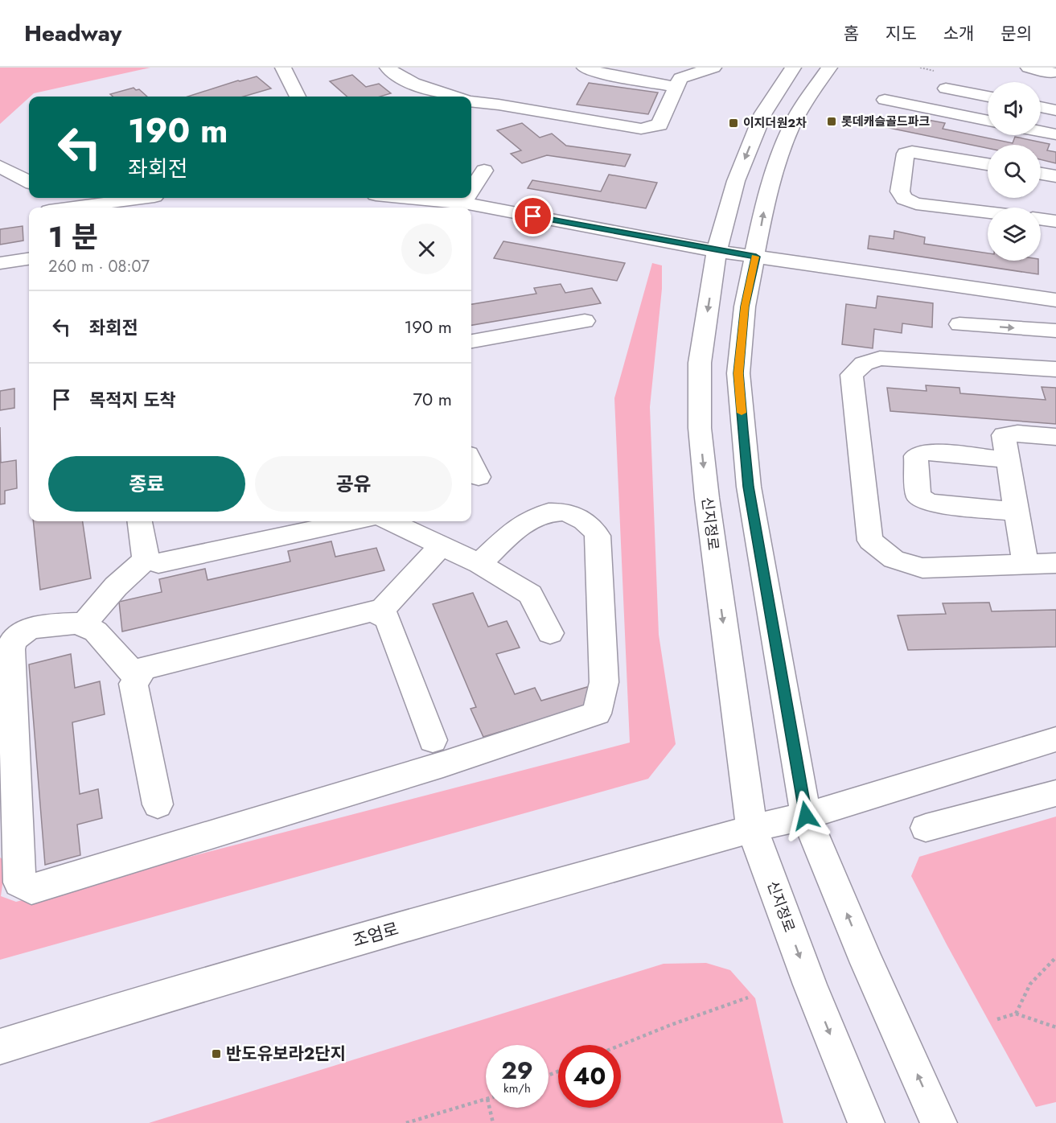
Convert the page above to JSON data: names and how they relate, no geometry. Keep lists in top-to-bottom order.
{
  "streets": {
    "street": ["신지정로", "조엄로"]
  },
  "crossings": [
    ["신지정로", "조엄로"]
  ],
  "places": {
    "transit": ["롯데캐슬골드파크", "이지더원2차", "반도유보라2단지"]
  },
  "page": {
    "header": "Headway",
    "nav": [
      "홈",
      "지도",
      "소개",
      "문의"
    ],
    "turn": ["190 m", "좌회전"],
    "heading": ["1 분", "260 m · 08:07"],
    "list": [
      {
        "name": "좌회전",
        "value": "190 m"
      },
      {
        "name": "목적지 도착",
        "value": "70 m"
      }
    ],
    "buttons": ["종료", "공유"],
    "speed": "29 km/h",
    "limit": "40"
  }
}
